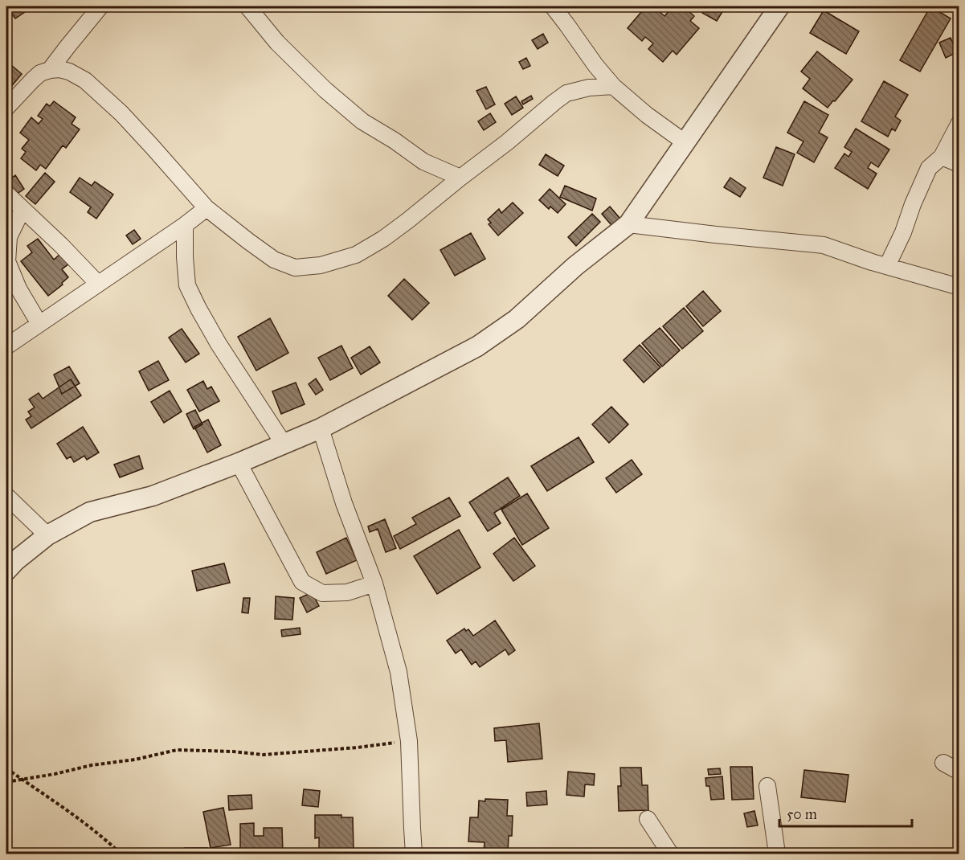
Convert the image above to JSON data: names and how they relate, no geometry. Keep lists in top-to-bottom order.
{
  "scale_bar": "50 m"
}
